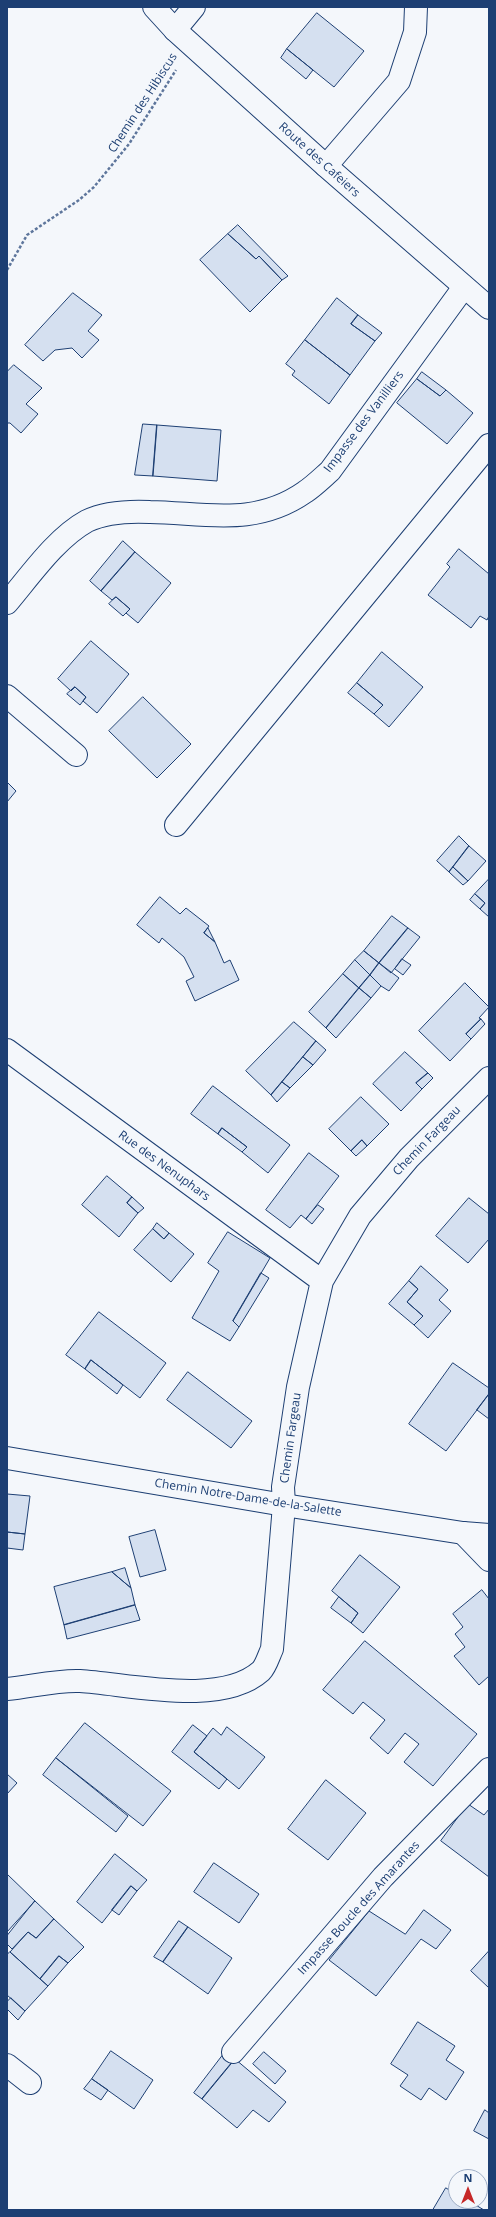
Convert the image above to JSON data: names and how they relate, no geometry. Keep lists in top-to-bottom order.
{
  "streets": {
    "street": [
      "Route des Cafeiers",
      "Impasse des Vanilliers",
      "Chemin Fargeau",
      "Rue des Nenuphars",
      "Chemin Notre-Dame-de-la-Salette",
      "Impasse Boucle des Amarantes"
    ],
    "path": ["Chemin des Hibiscus"]
  },
  "crossings": [
    ["Chemin des Hibiscus", "Route des Cafeiers"],
    ["Route des Cafeiers", "Impasse des Vanilliers"],
    ["Chemin Fargeau", "Rue des Nenuphars"],
    ["Chemin Fargeau", "Chemin Notre-Dame-de-la-Salette"]
  ],
  "north": "top"
}
